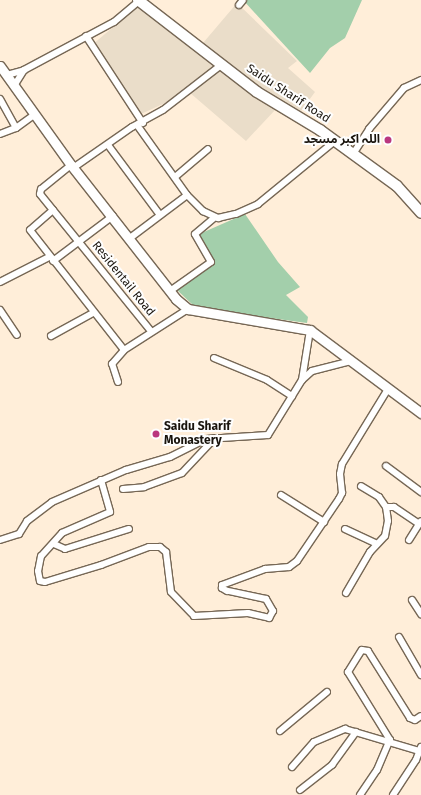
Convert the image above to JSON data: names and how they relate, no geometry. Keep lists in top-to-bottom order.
{
  "streets": {
    "main road": ["Saidu Sharif Road"],
    "street": ["Residentail Road"]
  },
  "places": ["اللہ اکبر مسجد", "Saidu Sharif Monastery"]
}
